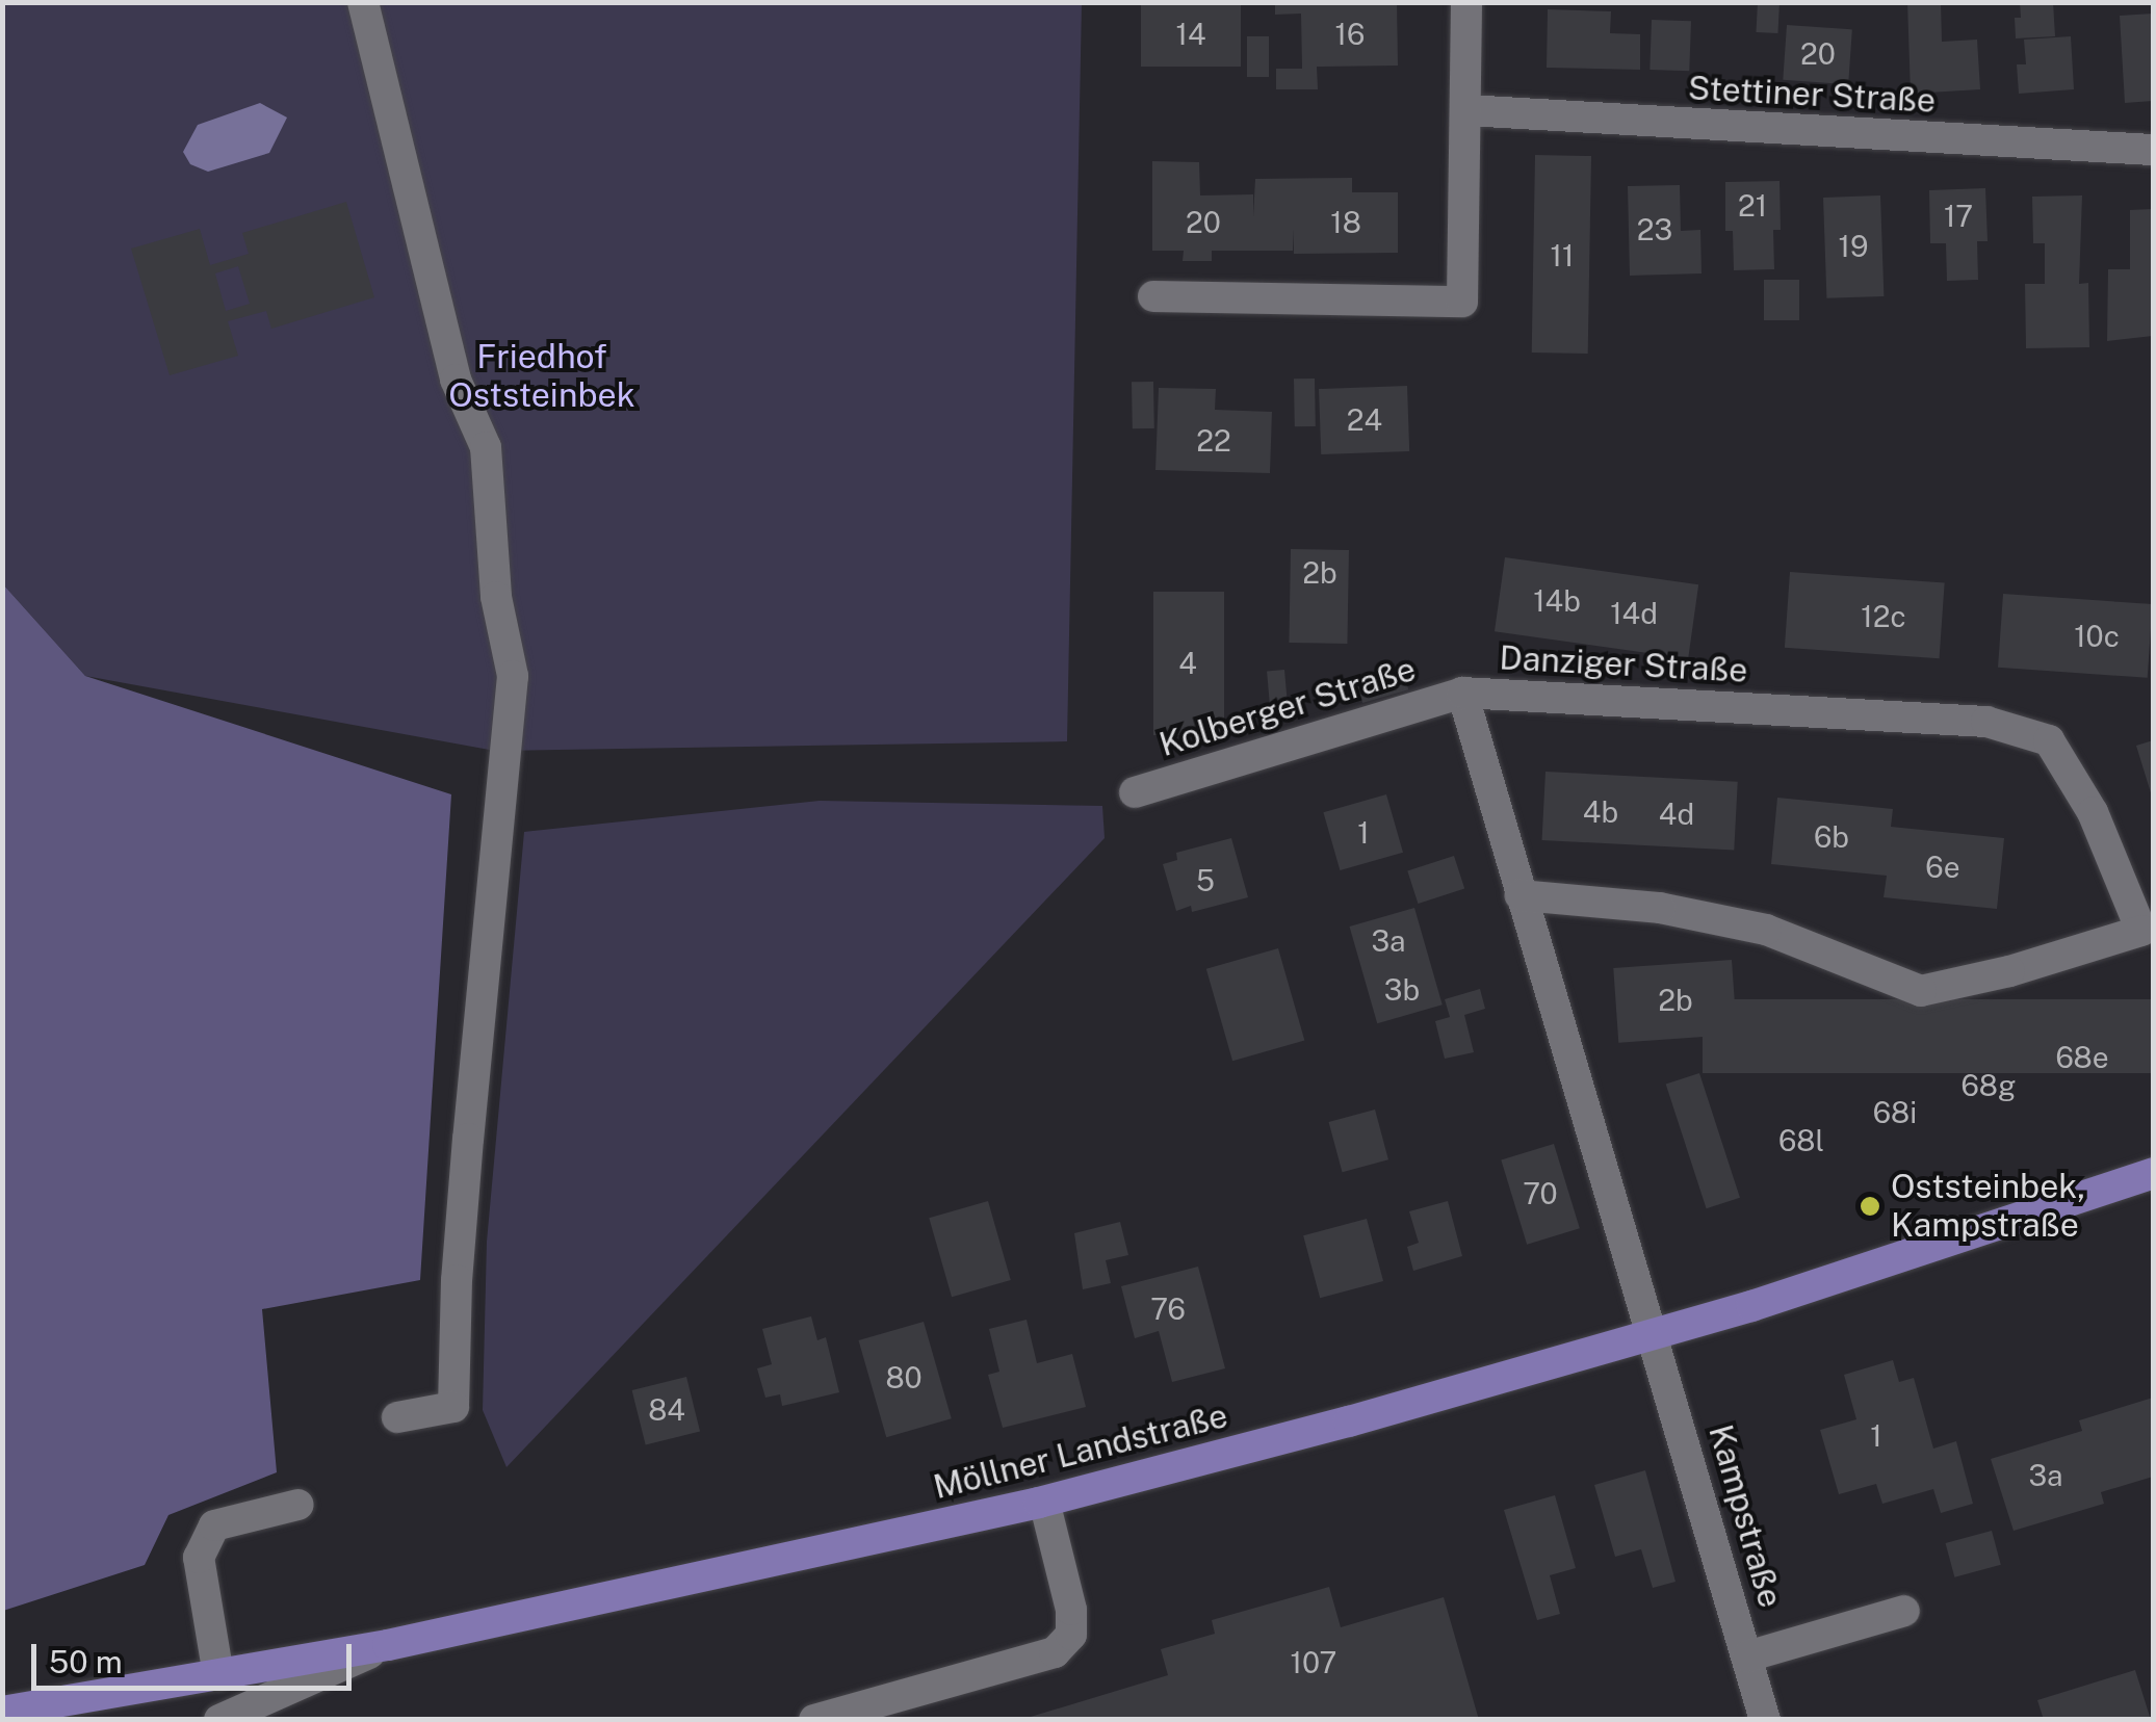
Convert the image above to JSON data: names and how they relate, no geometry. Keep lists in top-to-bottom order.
{
  "streets": {
    "main road": ["Möllner Landstraße"],
    "street": [
      "Stettiner Straße",
      "Danziger Straße",
      "Kolberger Straße",
      "Kampstraße"
    ]
  },
  "crossings": [
    ["Danziger Straße", "Kolberger Straße"],
    ["Danziger Straße", "Möllner Landstraße"],
    ["Danziger Straße", "Kampstraße"],
    ["Möllner Landstraße", "Kampstraße"]
  ],
  "parks": ["Friedhof Oststeinbek"],
  "places": ["Oststeinbek, Kampstraße"],
  "house_numbers": [
    "14",
    "16",
    "20",
    "21",
    "17",
    "20",
    "18",
    "23",
    "19",
    "11",
    "24",
    "22",
    "2b",
    "14b",
    "14d",
    "12c",
    "10c",
    "4",
    "4b",
    "4d",
    "1",
    "6b",
    "6e",
    "5",
    "3a",
    "3b",
    "2b",
    "68e",
    "68g",
    "68i",
    "68l",
    "70",
    "76",
    "80",
    "84",
    "1",
    "3a",
    "107"
  ],
  "scale_bar": "50 m"
}
